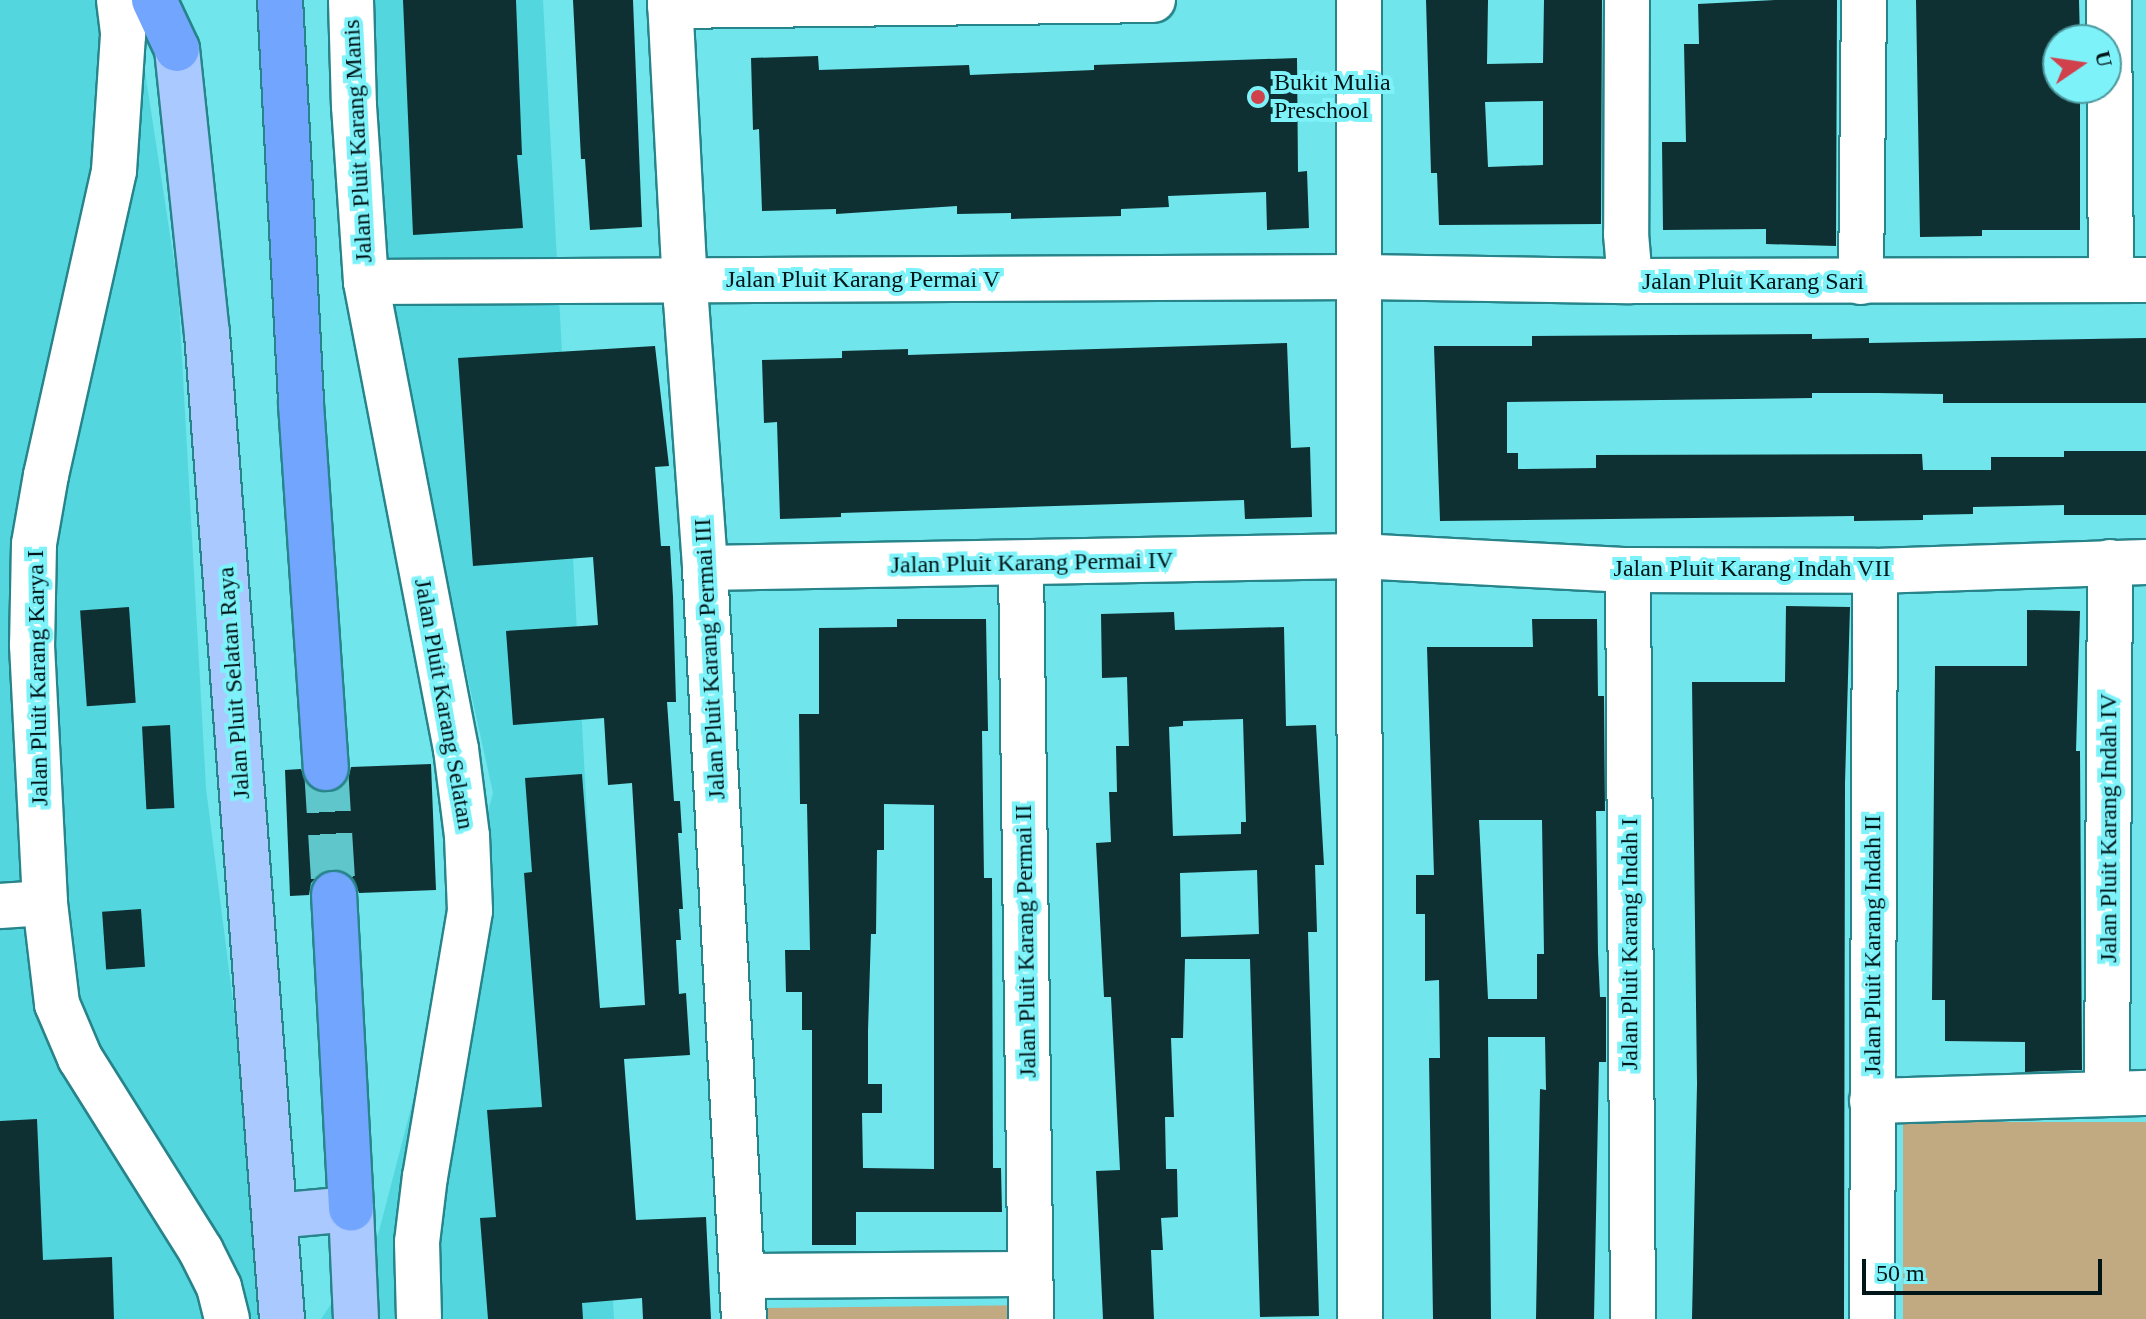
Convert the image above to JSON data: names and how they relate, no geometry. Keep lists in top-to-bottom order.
{
  "streets": {
    "main road": ["Jalan Pluit Selatan Raya"],
    "street": [
      "Jalan Pluit Karang Manis",
      "Jalan Pluit Karang Permai V",
      "Jalan Pluit Karang Sari",
      "Jalan Pluit Karang Permai IV",
      "Jalan Pluit Karang Indah VII",
      "Jalan Pluit Karang Permai III",
      "Jalan Pluit Karang Karya I",
      "Jalan Pluit Karang Selatan",
      "Jalan Pluit Karang Indah IV",
      "Jalan Pluit Karang Permai II",
      "Jalan Pluit Karang Indah I",
      "Jalan Pluit Karang Indah II"
    ]
  },
  "crossings": [
    ["Jalan Pluit Karang Manis", "Jalan Pluit Karang Permai V"],
    ["Jalan Pluit Karang Manis", "Jalan Pluit Karang Selatan"],
    ["Jalan Pluit Karang Permai V", "Jalan Pluit Karang Sari"],
    ["Jalan Pluit Karang Permai V", "Jalan Pluit Karang Permai III"],
    ["Jalan Pluit Karang Permai V", "Jalan Pluit Karang Selatan"],
    ["Jalan Pluit Karang Permai IV", "Jalan Pluit Karang Indah VII"],
    ["Jalan Pluit Karang Permai IV", "Jalan Pluit Karang Permai III"],
    ["Jalan Pluit Karang Permai IV", "Jalan Pluit Karang Permai II"],
    ["Jalan Pluit Karang Indah VII", "Jalan Pluit Karang Indah IV"],
    ["Jalan Pluit Karang Indah VII", "Jalan Pluit Karang Indah I"],
    ["Jalan Pluit Karang Indah VII", "Jalan Pluit Karang Indah II"]
  ],
  "places": ["Bukit Mulia Preschool"],
  "scale_bar": "50 m",
  "north": "right"
}
